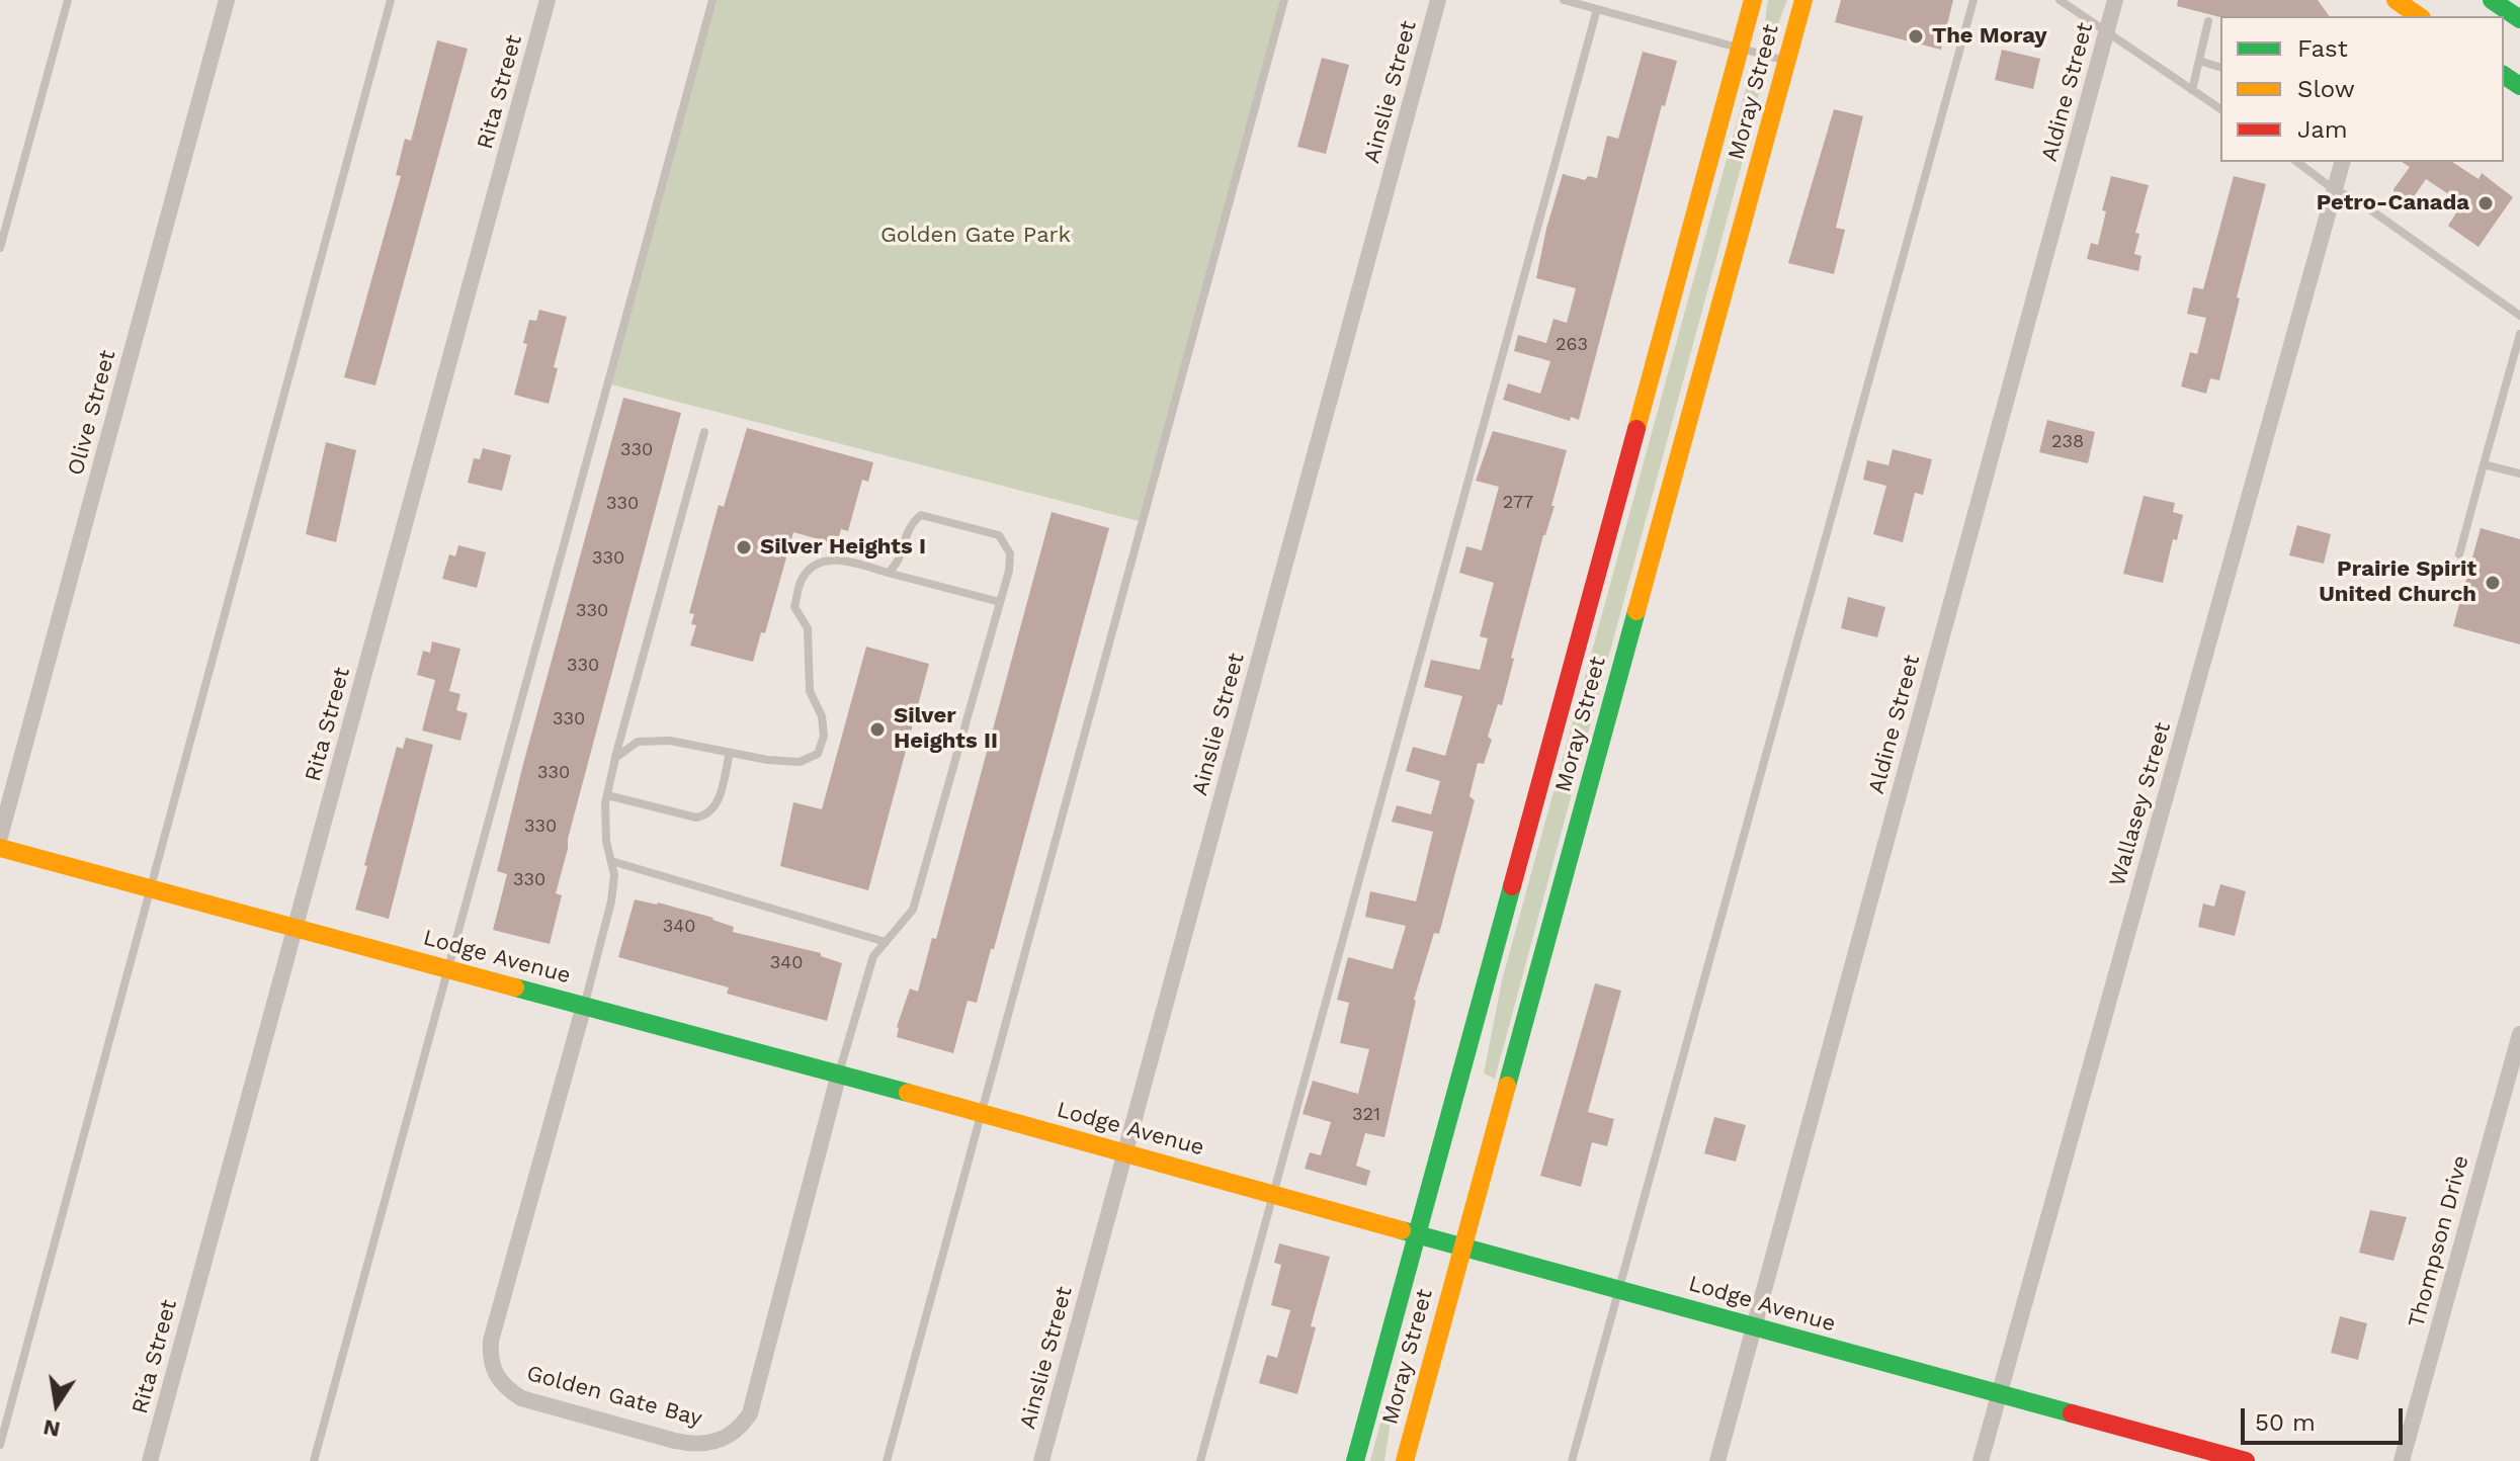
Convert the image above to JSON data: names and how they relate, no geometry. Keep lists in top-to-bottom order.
{
  "streets": {
    "main road": ["Moray Street", "Lodge Avenue"],
    "street": [
      "Rita Street",
      "Ainslie Street",
      "Aldine Street",
      "Olive Street",
      "Wallasey Street",
      "Thompson Drive",
      "Golden Gate Bay"
    ]
  },
  "crossings": [
    ["Rita Street", "Lodge Avenue"],
    ["Ainslie Street", "Lodge Avenue"],
    ["Moray Street", "Lodge Avenue"],
    ["Aldine Street", "Lodge Avenue"],
    ["Wallasey Street", "Lodge Avenue"],
    ["Lodge Avenue", "Golden Gate Bay"]
  ],
  "parks": ["Golden Gate Park"],
  "places": [
    "The Moray",
    "Petro-Canada",
    "Silver Heights I",
    "Prairie Spirit United Church",
    "Silver Heights II"
  ],
  "house_numbers": [
    "263",
    "238",
    "330",
    "277",
    "330",
    "330",
    "330",
    "330",
    "330",
    "330",
    "330",
    "330",
    "340",
    "340",
    "321"
  ],
  "legend": ["Fast", "Slow", "Jam"],
  "scale_bar": "50 m",
  "north": "bottom"
}
